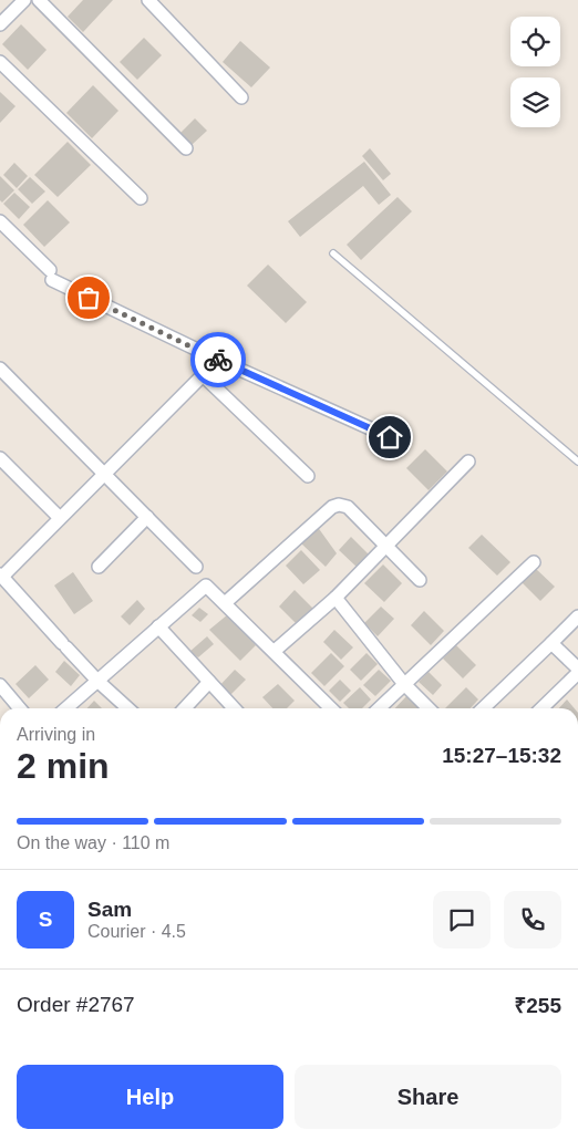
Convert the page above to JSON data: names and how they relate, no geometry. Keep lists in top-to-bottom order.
{
  "page": {
    "heading": ["2 min", "Arriving in", "15:27–15:32"],
    "panel": [
      "Sam",
      "Courier · 4.5",
      "Order #2767",
      "₹255"
    ],
    "bar": "On the way · 110 m",
    "round": "S",
    "buttons": ["Help", "Share"]
  }
}
